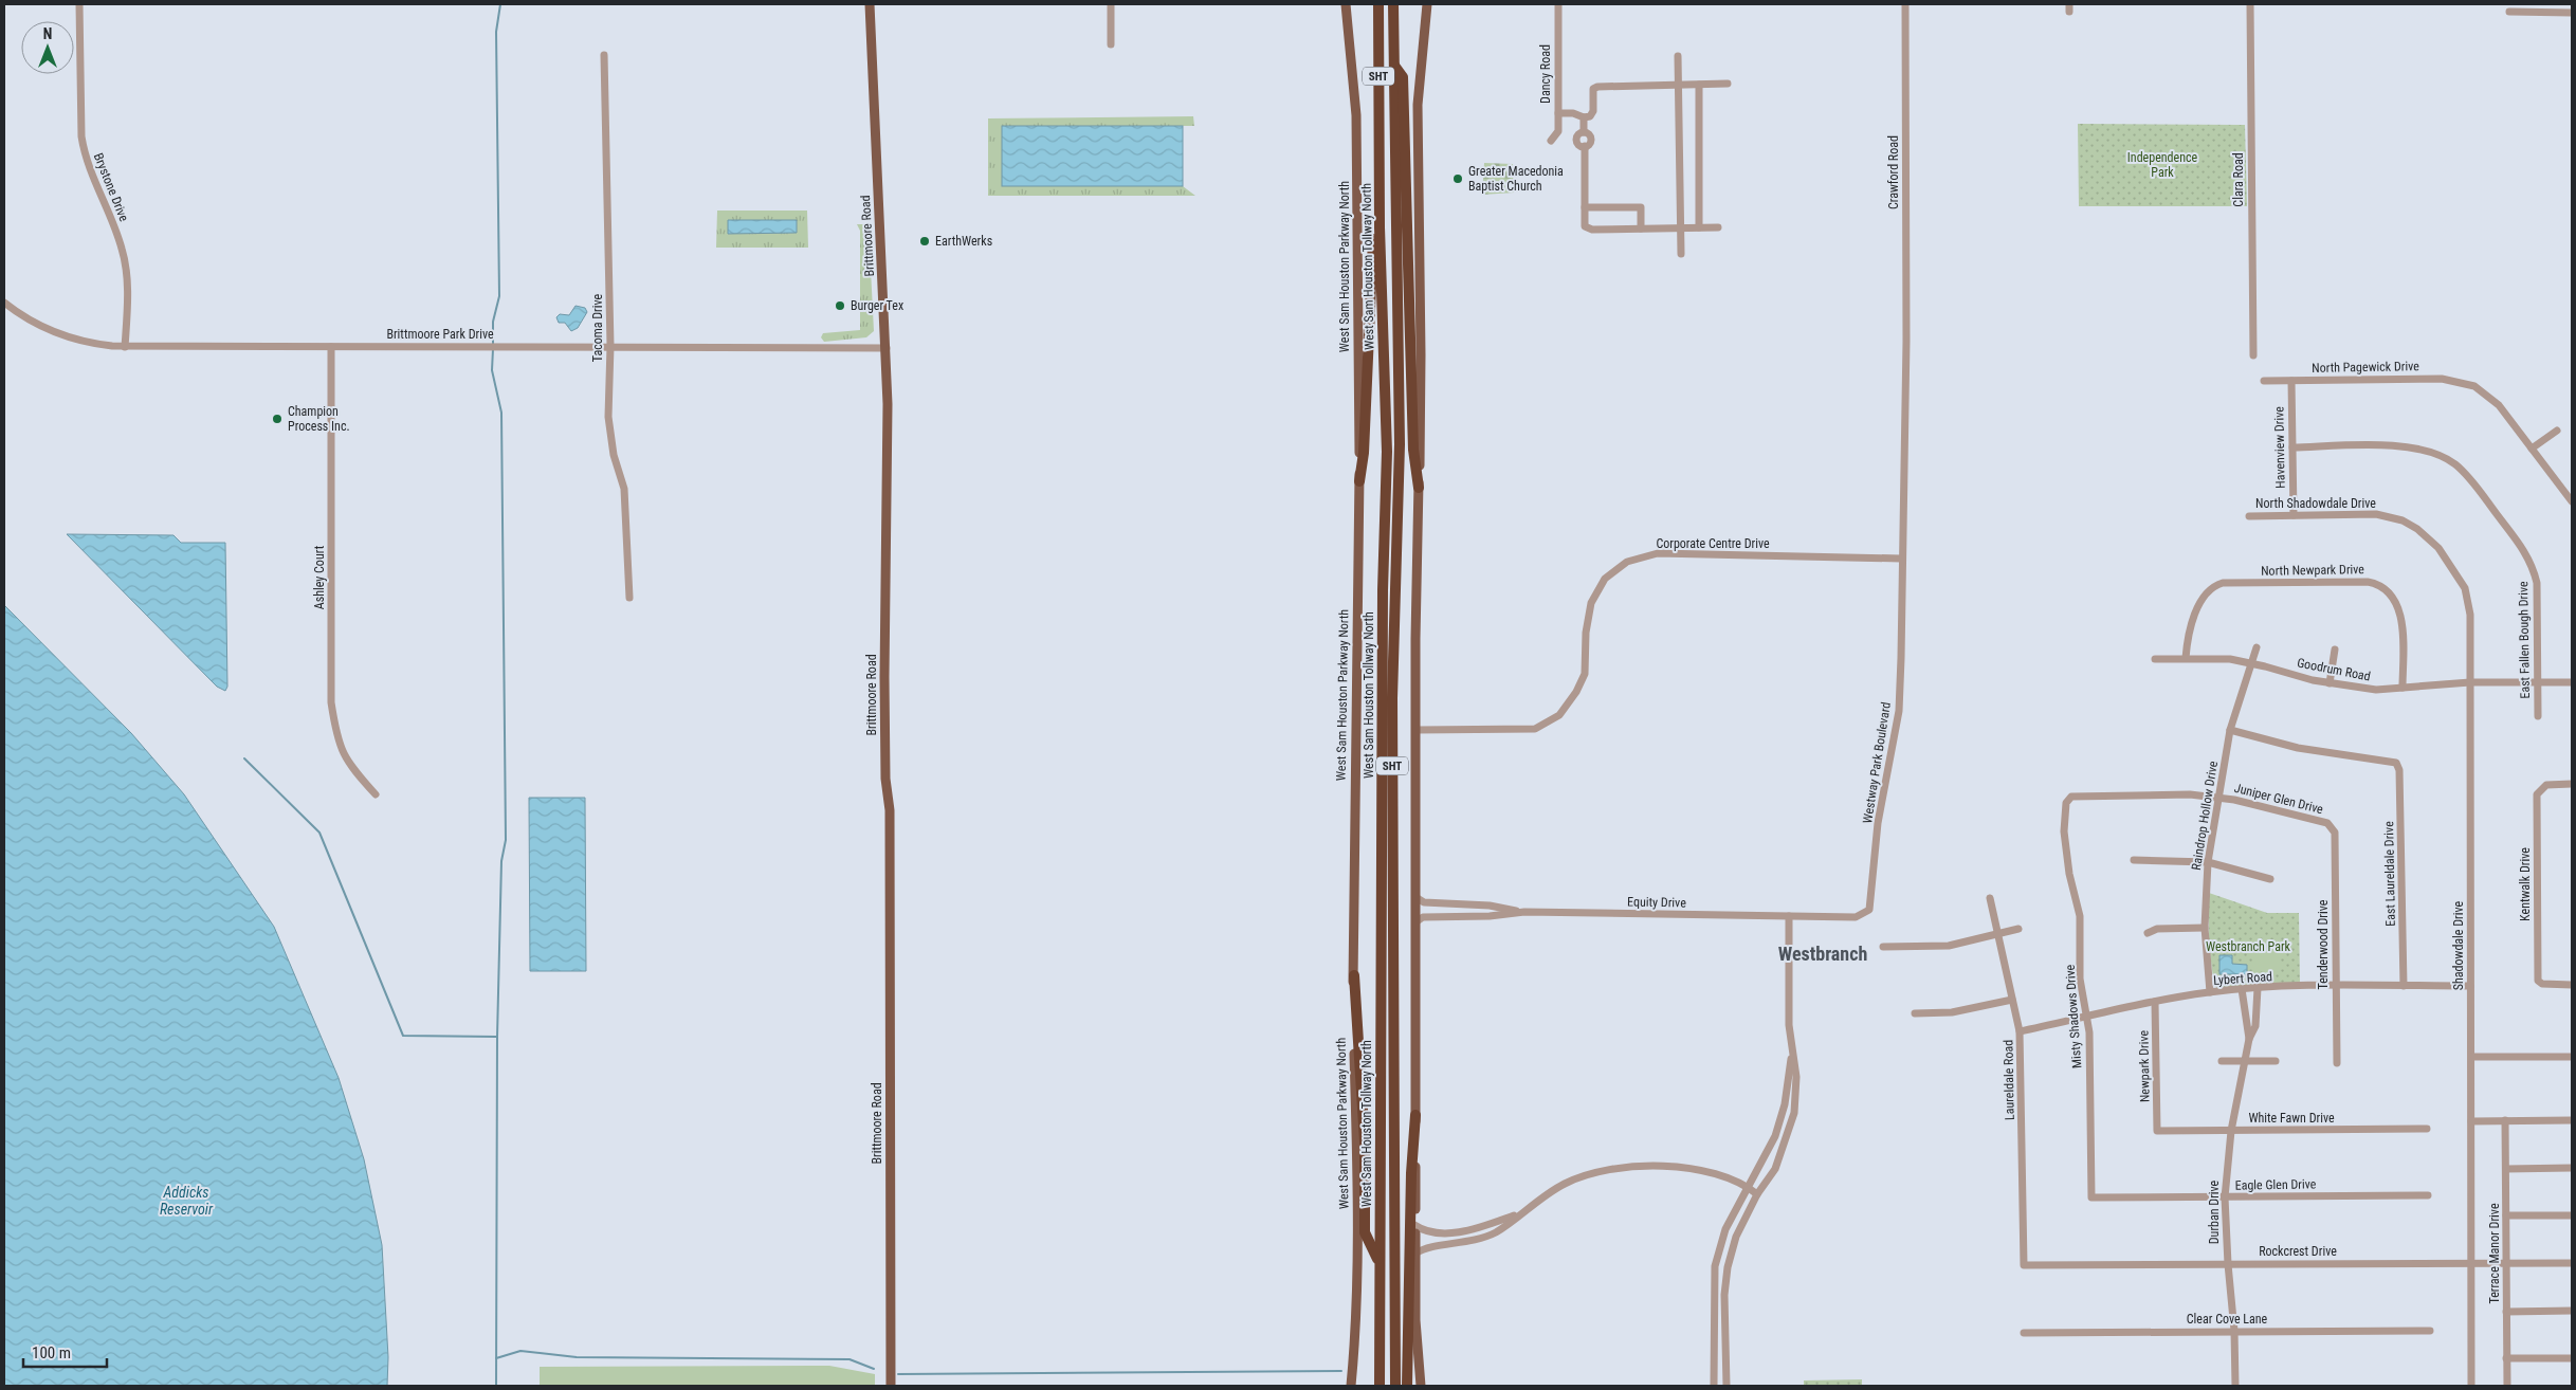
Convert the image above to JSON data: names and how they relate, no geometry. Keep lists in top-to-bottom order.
{
  "streets": {
    "highway": ["SHT", "West Sam Houston Tollway North"],
    "main road": ["Brittmoore Road", "West Sam Houston Parkway North"],
    "street": [
      "Dancy Road",
      "Crawford Road",
      "Clara Road",
      "Brystone Drive",
      "Tacoma Drive",
      "Brittmoore Park Drive",
      "North Pagewick Drive",
      "Havenview Drive",
      "North Shadowdale Drive",
      "Corporate Centre Drive",
      "North Newpark Drive",
      "Ashley Court",
      "East Fallen Bough Drive",
      "Goodrum Road",
      "Westway Park Boulevard",
      "Juniper Glen Drive",
      "Raindrop Hollow Drive",
      "East Laureldale Drive",
      "Kentwalk Drive",
      "Equity Drive",
      "Tenderwood Drive",
      "Shadowdale Drive",
      "Lybert Road",
      "Misty Shadows Drive",
      "Newpark Drive",
      "Laureldale Road",
      "White Fawn Drive",
      "Eagle Glen Drive",
      "Durban Drive",
      "Rockcrest Drive",
      "Terrace Manor Drive",
      "Clear Cove Lane"
    ]
  },
  "crossings": [
    ["Crawford Road", "Westway Park Boulevard"],
    ["Brystone Drive", "Brittmoore Park Drive"],
    ["Brittmoore Road", "Brittmoore Park Drive"],
    ["Tacoma Drive", "Brittmoore Park Drive"],
    ["Brittmoore Park Drive", "Ashley Court"],
    ["North Pagewick Drive", "Havenview Drive"],
    ["Havenview Drive", "North Shadowdale Drive"],
    ["Havenview Drive", "East Fallen Bough Drive"],
    ["North Shadowdale Drive", "Shadowdale Drive"],
    ["Corporate Centre Drive", "Westway Park Boulevard"],
    ["North Newpark Drive", "Goodrum Road"],
    ["East Fallen Bough Drive", "Goodrum Road"],
    ["Goodrum Road", "Raindrop Hollow Drive"],
    ["Goodrum Road", "Shadowdale Drive"],
    ["Westway Park Boulevard", "Equity Drive"],
    ["Juniper Glen Drive", "Raindrop Hollow Drive"],
    ["Juniper Glen Drive", "Tenderwood Drive"],
    ["Juniper Glen Drive", "Misty Shadows Drive"],
    ["Raindrop Hollow Drive", "East Laureldale Drive"],
    ["Raindrop Hollow Drive", "Lybert Road"],
    ["East Laureldale Drive", "Lybert Road"],
    ["Tenderwood Drive", "Lybert Road"],
    ["Shadowdale Drive", "Lybert Road"],
    ["Shadowdale Drive", "Rockcrest Drive"],
    ["Lybert Road", "Misty Shadows Drive"],
    ["Lybert Road", "Newpark Drive"],
    ["Lybert Road", "Laureldale Road"],
    ["Lybert Road", "Durban Drive"],
    ["Misty Shadows Drive", "Eagle Glen Drive"],
    ["Newpark Drive", "White Fawn Drive"],
    ["Laureldale Road", "Rockcrest Drive"],
    ["White Fawn Drive", "Durban Drive"],
    ["Eagle Glen Drive", "Durban Drive"],
    ["Durban Drive", "Rockcrest Drive"],
    ["Durban Drive", "Clear Cove Lane"],
    ["Rockcrest Drive", "Terrace Manor Drive"]
  ],
  "districts": ["Westbranch"],
  "water": ["Addicks Reservoir"],
  "parks": ["Independence Park", "Westbranch Park"],
  "places": [
    "Greater Macedonia Baptist Church",
    "EarthWerks",
    "Burger Tex",
    "Champion Process Inc."
  ],
  "scale_bar": "100 m",
  "north": "top"
}
